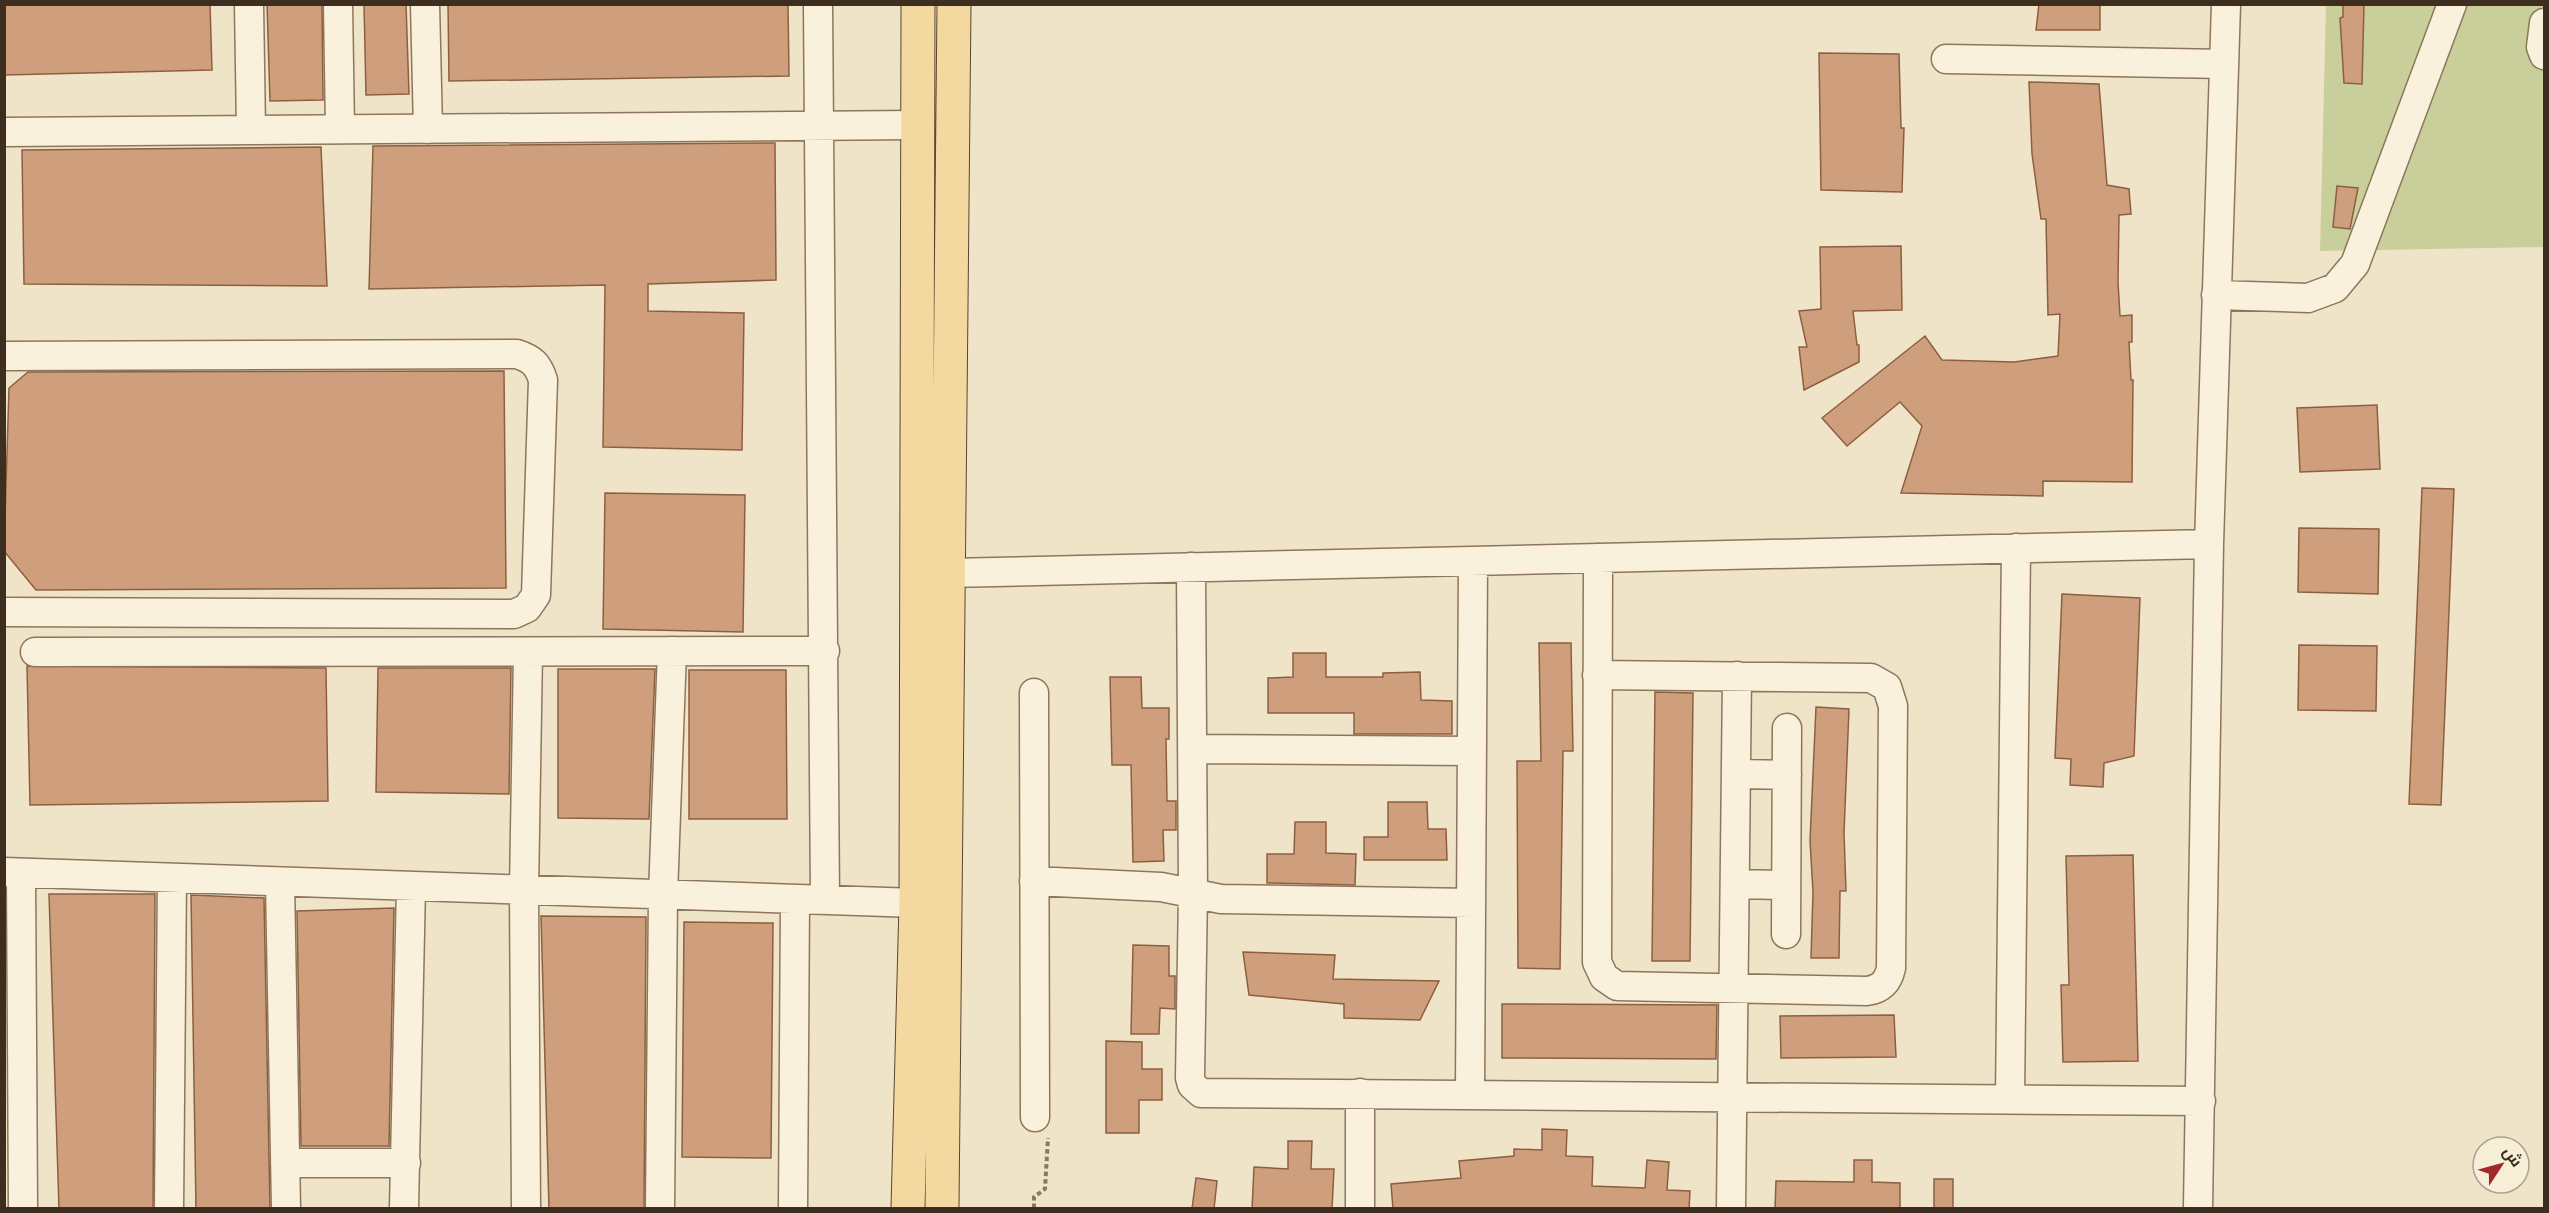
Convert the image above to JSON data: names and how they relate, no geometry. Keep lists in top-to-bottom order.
{
  "north": "top right"
}
